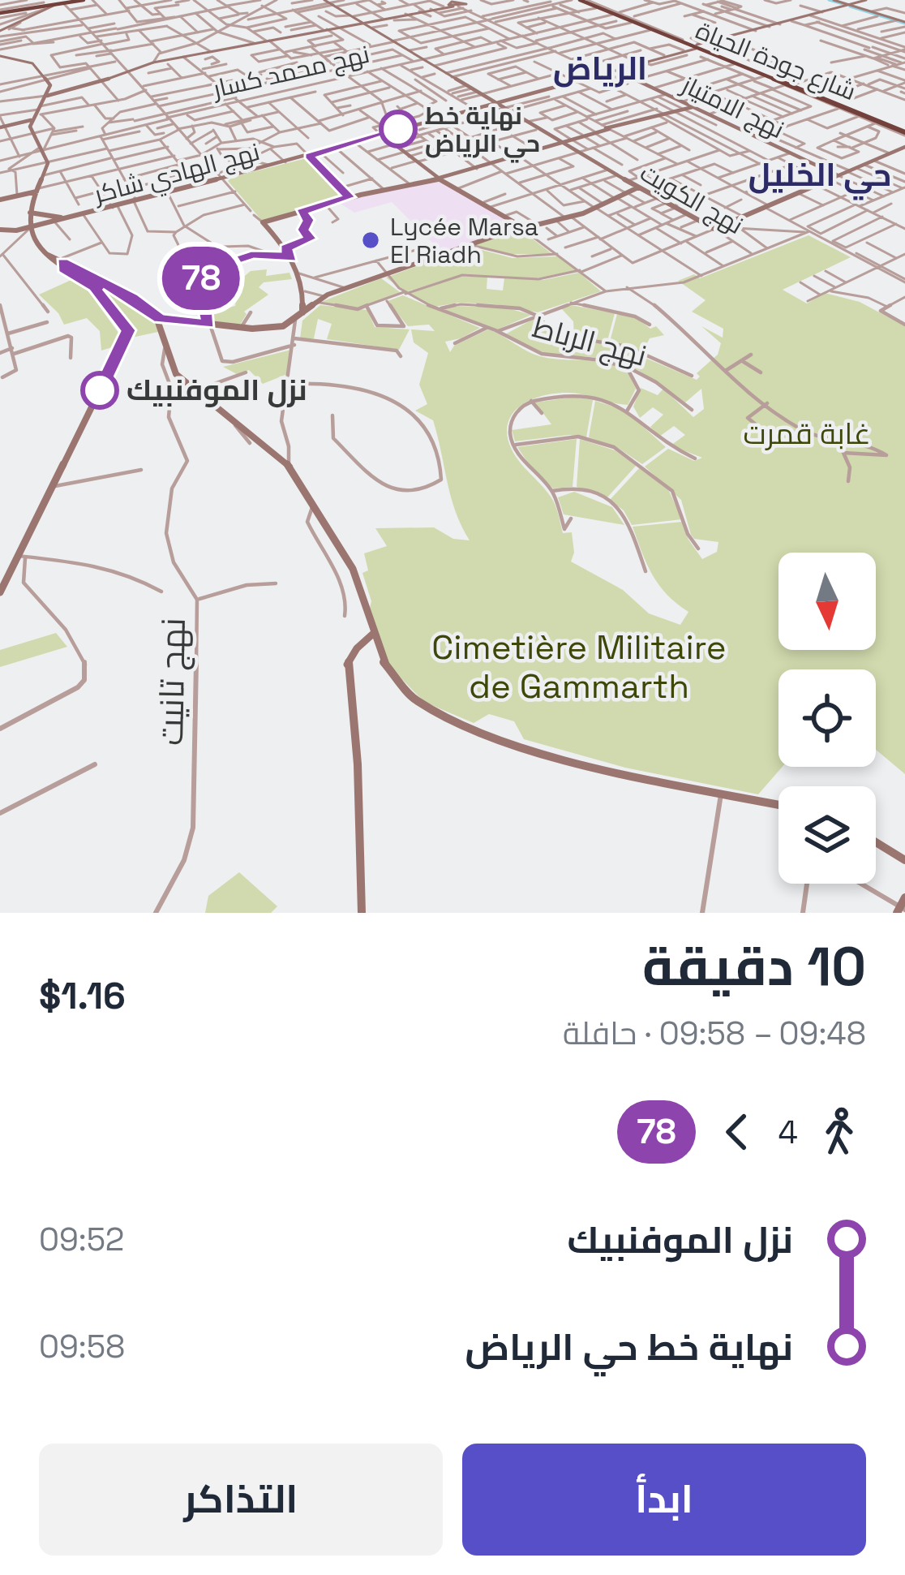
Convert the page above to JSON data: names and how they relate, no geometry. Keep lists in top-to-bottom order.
{
  "streets": {
    "highway": ["شارع جودة الحياة"],
    "street": [
      "نهج محمد كسار",
      "نهج الامتياز",
      "نهج الهادي شاكر",
      "نهج الكويت",
      "نهج الرباط",
      "نهج تانيت"
    ]
  },
  "crossings": [
    ["شارع جودة الحياة", "نهج الهادي شاكر"],
    ["نهج محمد كسار", "نهج الكويت"],
    ["نهج الامتياز", "نهج الهادي شاكر"],
    ["نهج الهادي شاكر", "نهج الكويت"]
  ],
  "districts": ["الرياض", "حي الخليل"],
  "parks": ["غابة قمرت", "Cimetière Militaire de Gammarth"],
  "places": ["نهاية خط حي الرياض", "Lycée Marsa El Riadh", "نزل الموفنبيك"],
  "lines": ["bus line 78"],
  "north": "bottom",
  "page": {
    "on_map": "78",
    "heading": ["10 دقيقة", "09:48 – 09:58 · حافلة", "$1.16"],
    "legs": ["4", "78"],
    "list": [
      {
        "name": "نزل الموفنبيك",
        "value": "09:52"
      },
      {
        "name": "نهاية خط حي الرياض",
        "value": "09:58"
      }
    ],
    "buttons": ["ابدأ", "التذاكر"]
  }
}
